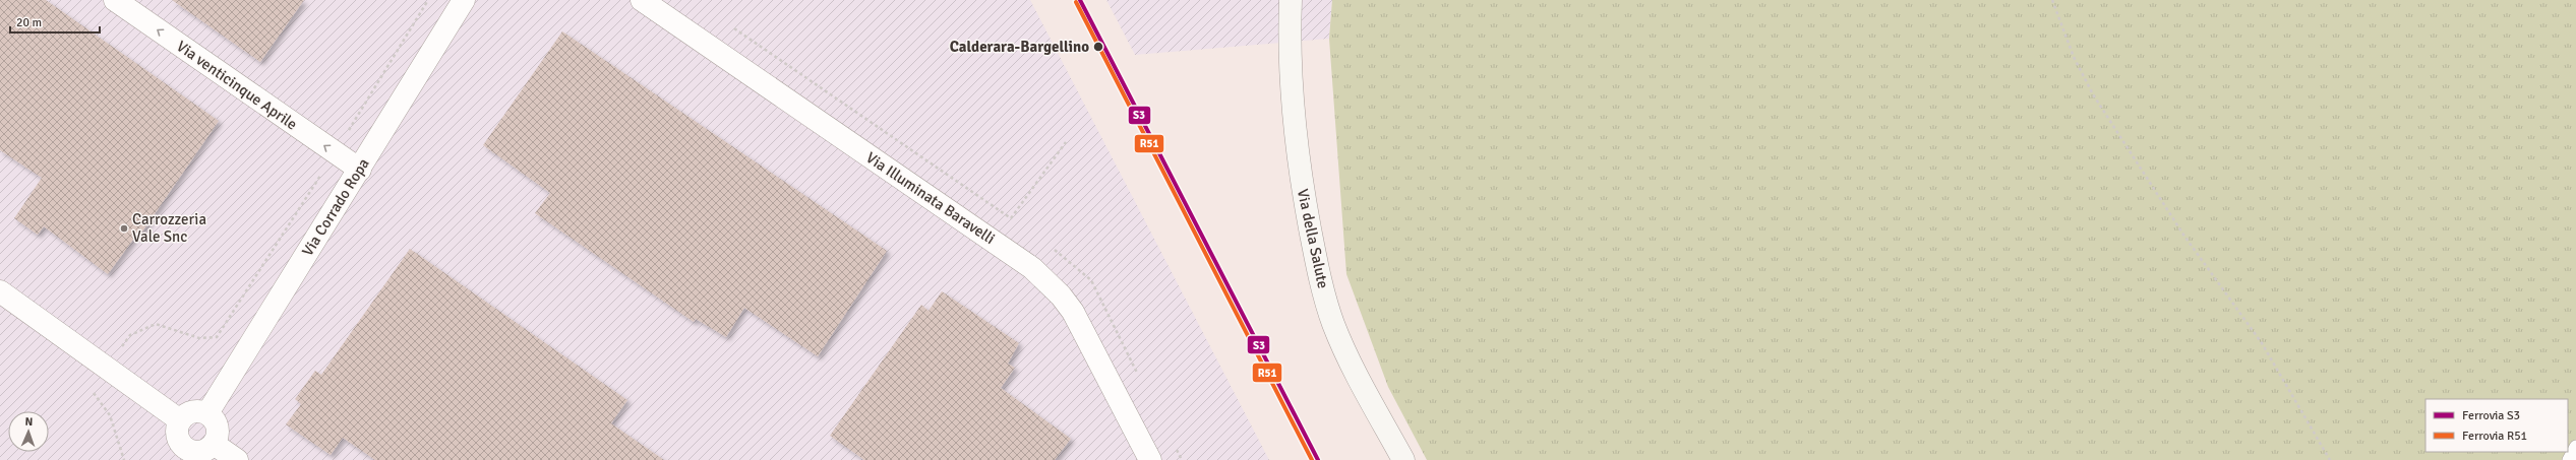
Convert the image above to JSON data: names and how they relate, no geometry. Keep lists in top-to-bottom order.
{
  "streets": {
    "street": [
      "Via venticinque Aprile",
      "Via Illuminata Baravelli",
      "Via Corrado Ropa",
      "Via della Salute"
    ]
  },
  "crossings": [
    ["Via venticinque Aprile", "Via Corrado Ropa"]
  ],
  "one_way": ["Via venticinque Aprile"],
  "places": ["Calderara-Bargellino", "Carrozzeria Vale Snc"],
  "lines": ["rail line S3", "rail line R51"],
  "legend": ["Ferrovia S3", "Ferrovia R51"],
  "scale_bar": "20 m",
  "north": "top"
}
